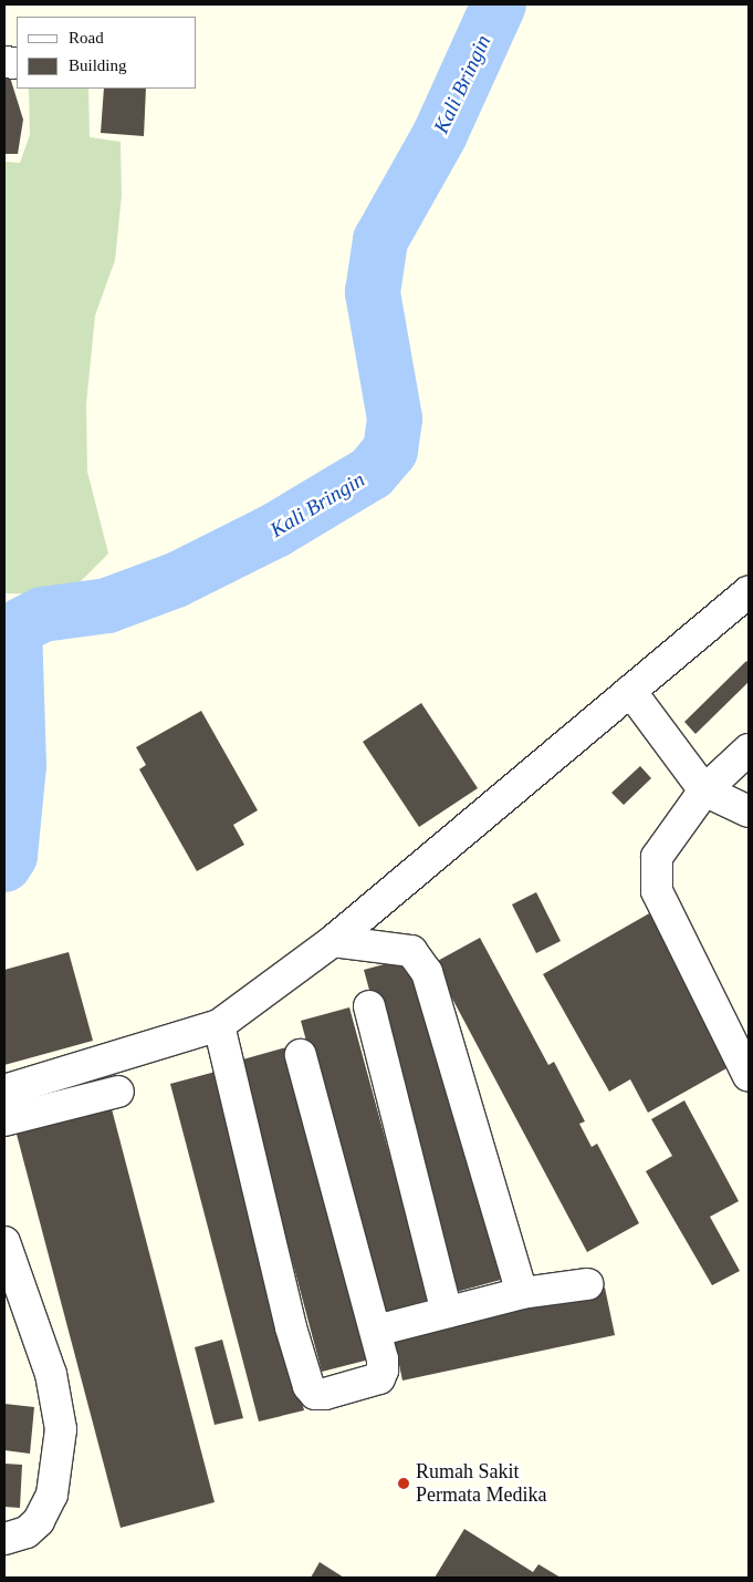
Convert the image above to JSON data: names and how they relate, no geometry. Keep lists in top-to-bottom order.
{
  "water": ["Kali Bringin"],
  "places": ["Rumah Sakit Permata Medika"],
  "legend": ["Road", "Building"]
}
